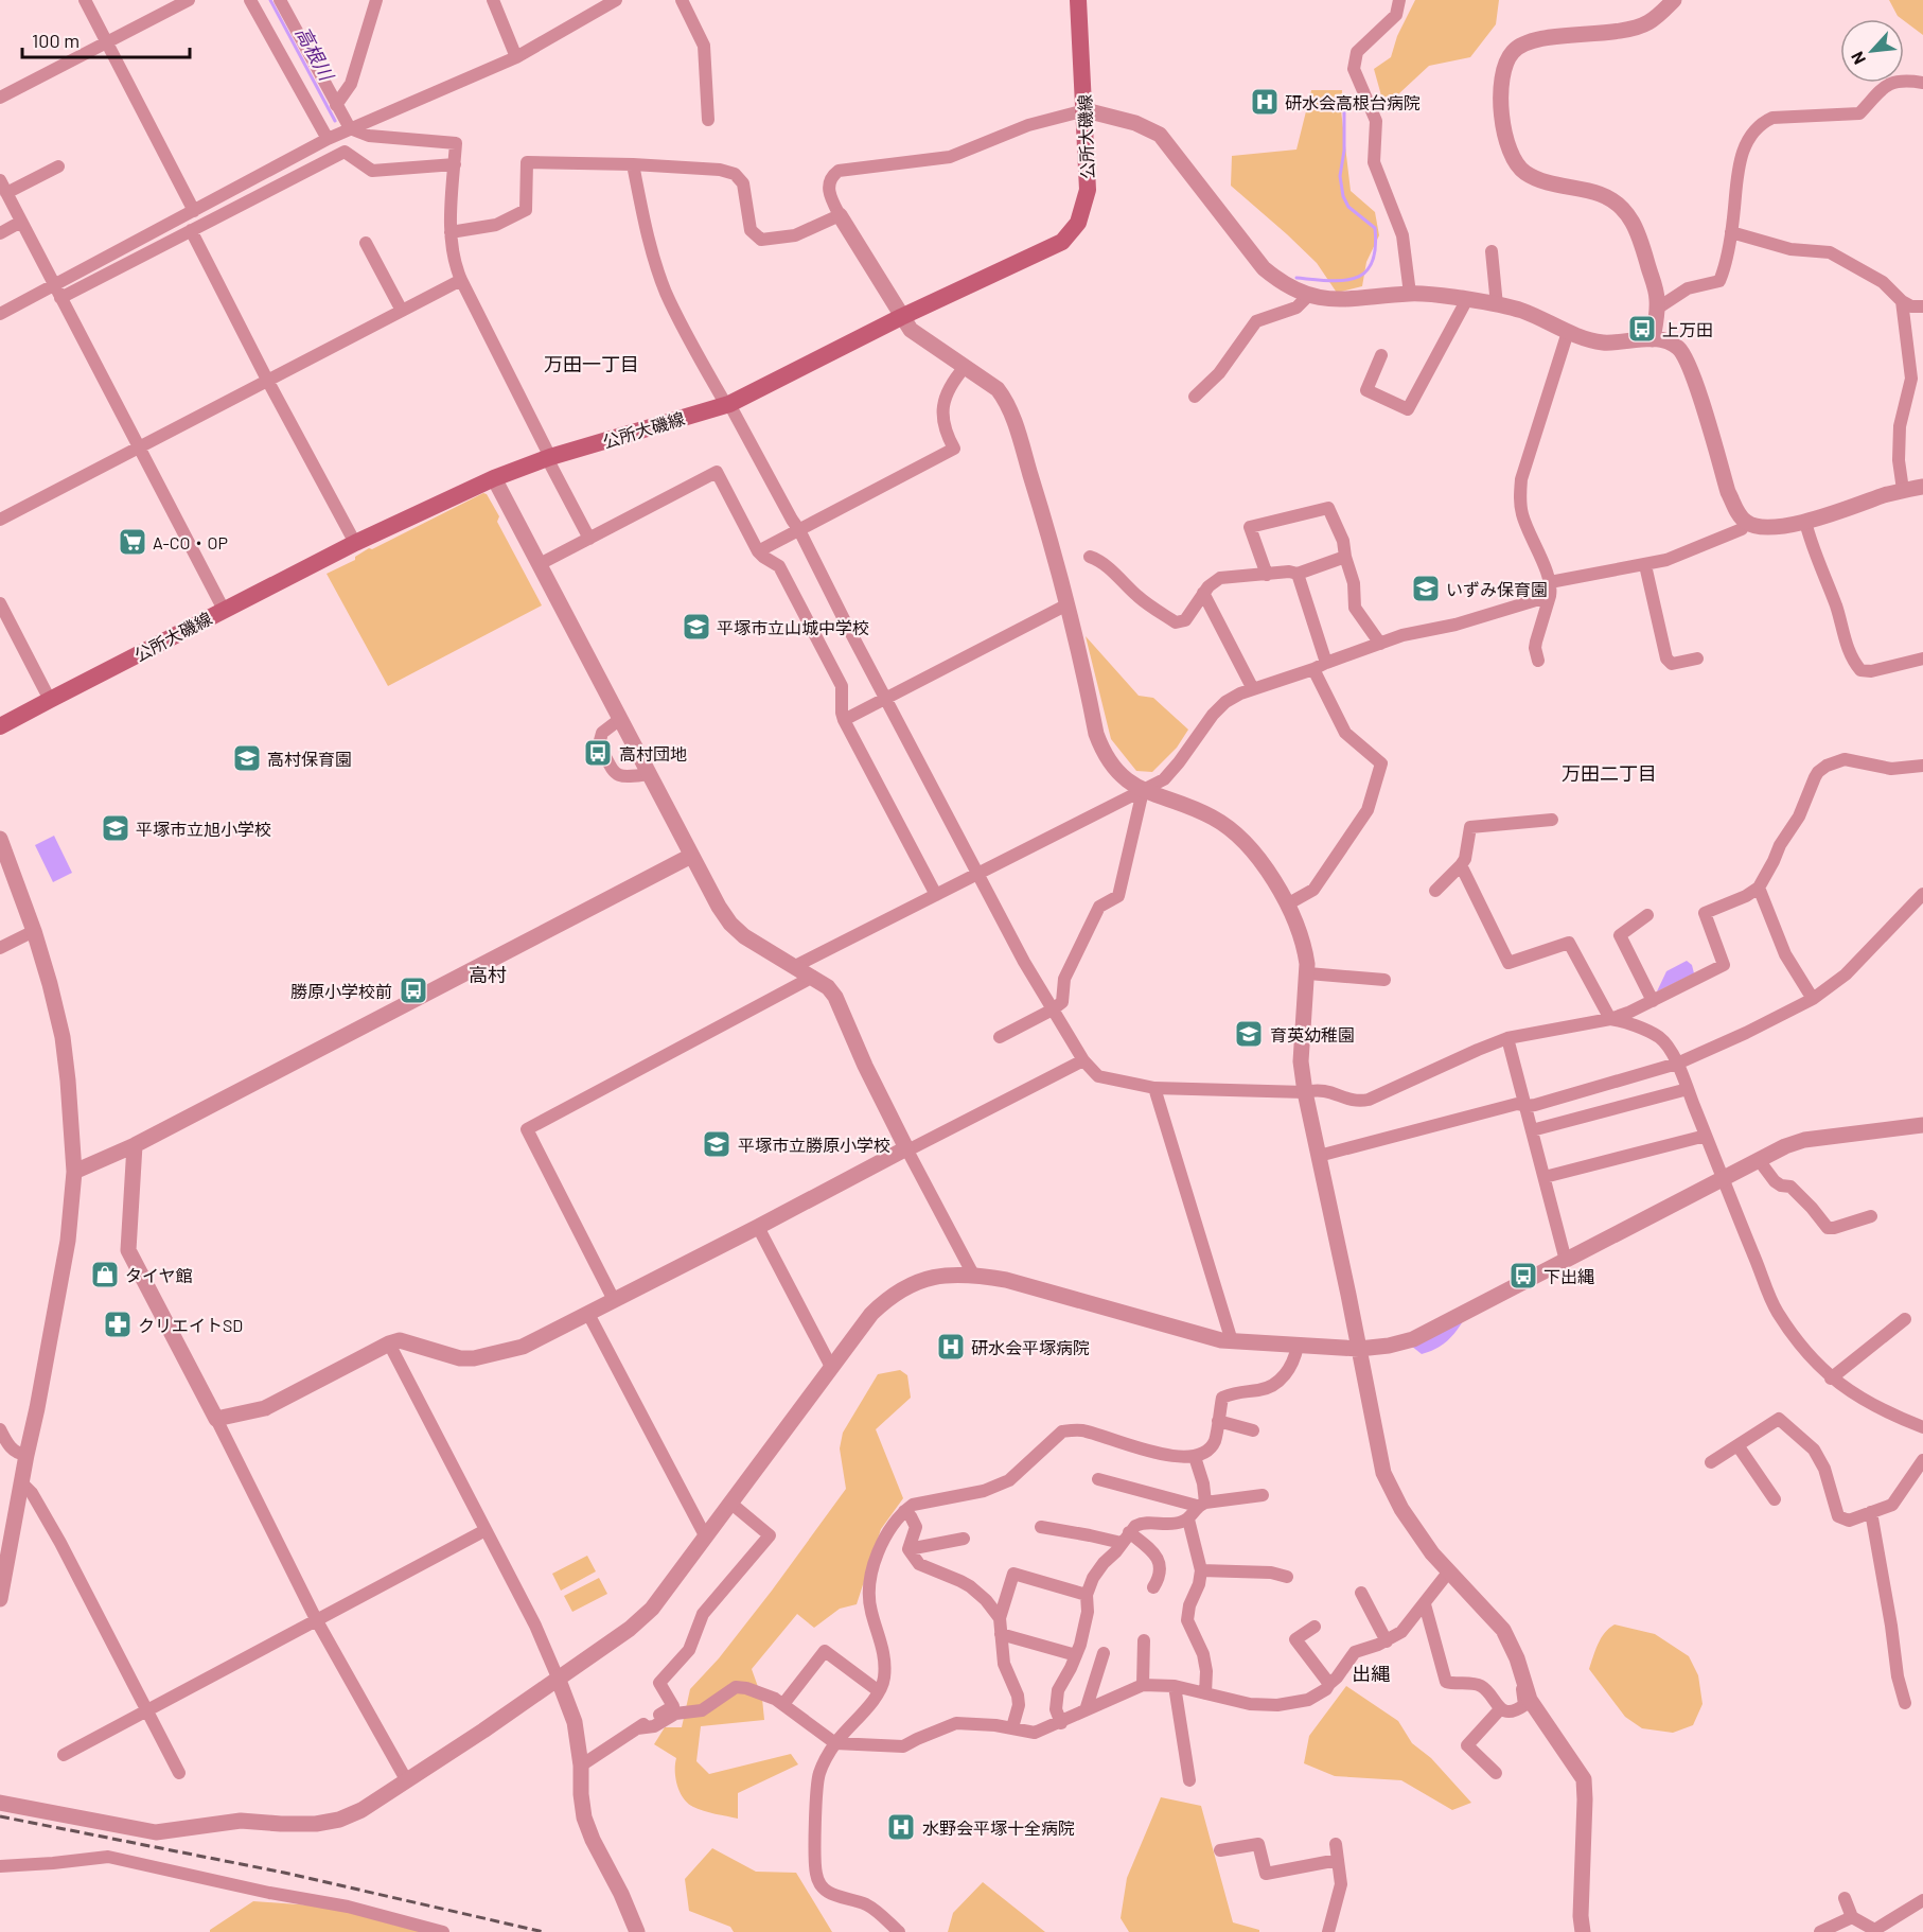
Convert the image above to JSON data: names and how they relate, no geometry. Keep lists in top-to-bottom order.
{
  "streets": {
    "main road": ["公所大磯線"]
  },
  "districts": [
    "万田一丁目",
    "万田二丁目",
    "高村",
    "出縄"
  ],
  "water": ["高根川"],
  "places": {
    "hospital": ["研水会高根台病院", "研水会平塚病院", "水野会平塚十全病院"],
    "bus stop": [
      "上万田",
      "高村団地",
      "勝原小学校前",
      "下出縄"
    ],
    "supermarket": ["A-CO・OP"],
    "school or university": [
      "いずみ保育園",
      "平塚市立山城中学校",
      "高村保育園",
      "平塚市立旭小学校",
      "育英幼稚園",
      "平塚市立勝原小学校"
    ],
    "shop": ["タイヤ館"],
    "pharmacy": ["クリエイトSD"]
  },
  "scale_bar": "100 m",
  "north": "bottom left"
}
